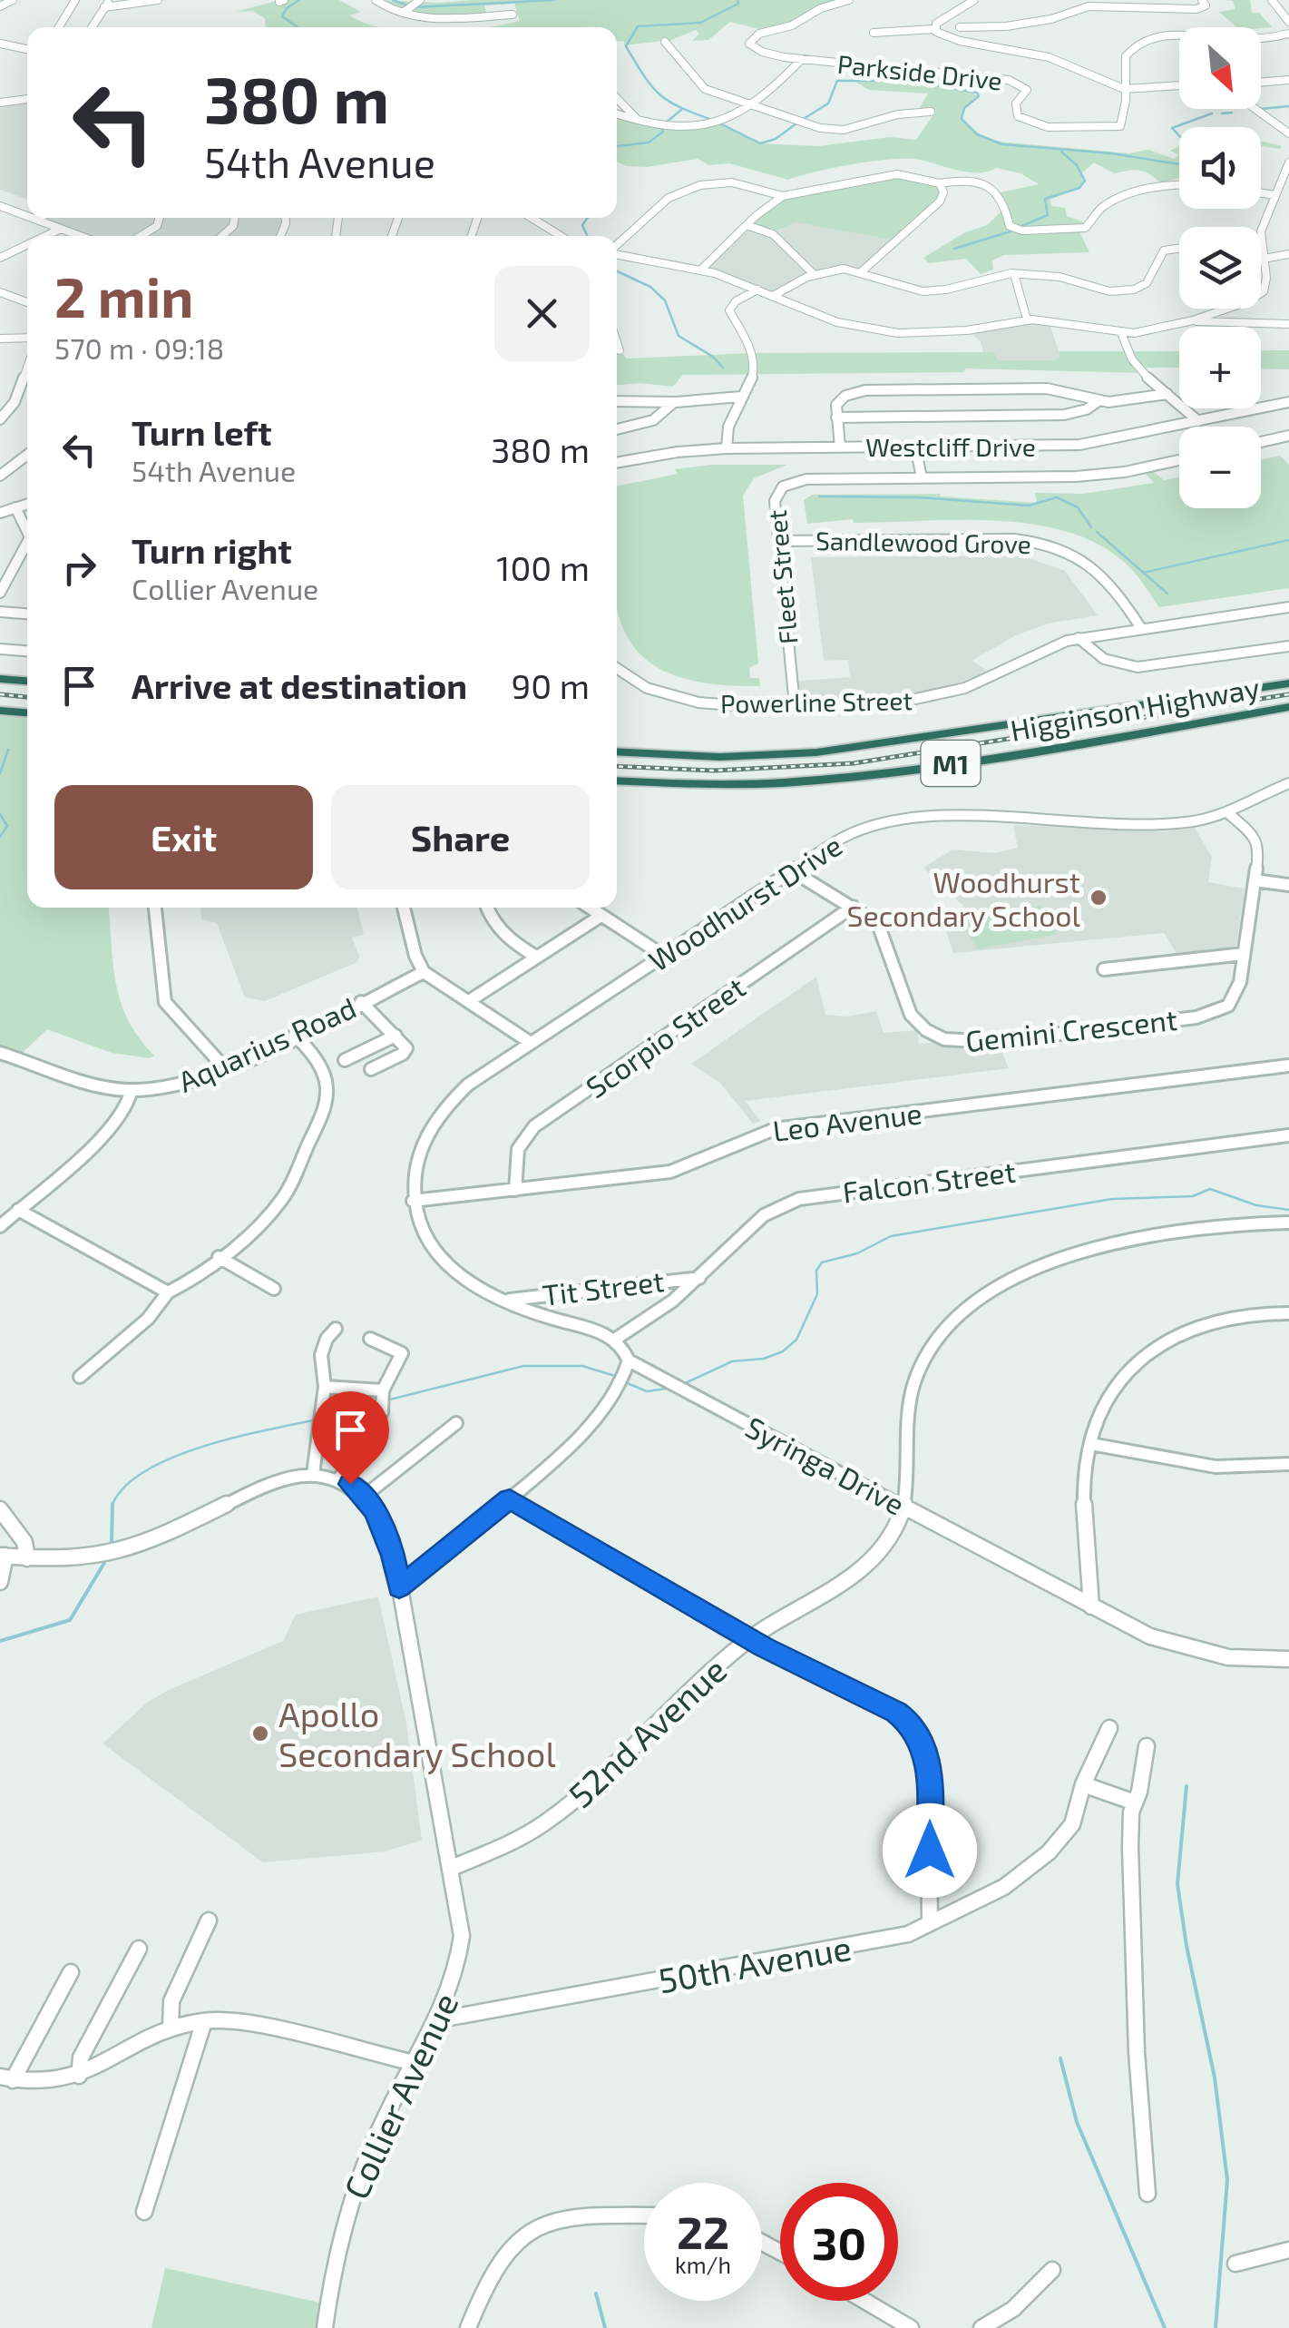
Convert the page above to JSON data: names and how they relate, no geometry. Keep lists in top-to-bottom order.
{
  "streets": {
    "highway": ["Higginson Highway", "M1"],
    "street": [
      "Parkside Drive",
      "Westcliff Drive",
      "Sandlewood Grove",
      "Fleet Street",
      "Powerline Street",
      "Woodhurst Drive",
      "Gemini Crescent",
      "Scorpio Street",
      "Aquarius Road",
      "Leo Avenue",
      "Falcon Street",
      "Tit Street",
      "Syringa Drive",
      "52nd Avenue",
      "50th Avenue",
      "Collier Avenue"
    ]
  },
  "crossings": [
    ["Sandlewood Grove", "Fleet Street"],
    ["Sandlewood Grove", "Powerline Street"],
    ["Fleet Street", "Powerline Street"],
    ["Woodhurst Drive", "Gemini Crescent"],
    ["Woodhurst Drive", "Leo Avenue"],
    ["Gemini Crescent", "Scorpio Street"],
    ["Scorpio Street", "Leo Avenue"],
    ["Falcon Street", "Tit Street"],
    ["Syringa Drive", "52nd Avenue"],
    ["52nd Avenue", "Collier Avenue"],
    ["50th Avenue", "Collier Avenue"]
  ],
  "places": ["Woodhurst Secondary School", "Apollo Secondary School"],
  "north": "bottom right",
  "page": {
    "map_buttons": ["+", "−"],
    "turn": ["380 m", "54th Avenue"],
    "heading": ["2 min", "570 m · 09:18"],
    "list": [
      {
        "name": "Turn left",
        "note": "54th Avenue",
        "value": "380 m"
      },
      {
        "name": "Turn right",
        "note": "Collier Avenue",
        "value": "100 m"
      },
      {
        "name": "Arrive at destination",
        "value": "90 m"
      }
    ],
    "buttons": ["Exit", "Share"],
    "speed": "22 km/h",
    "limit": "30"
  }
}
